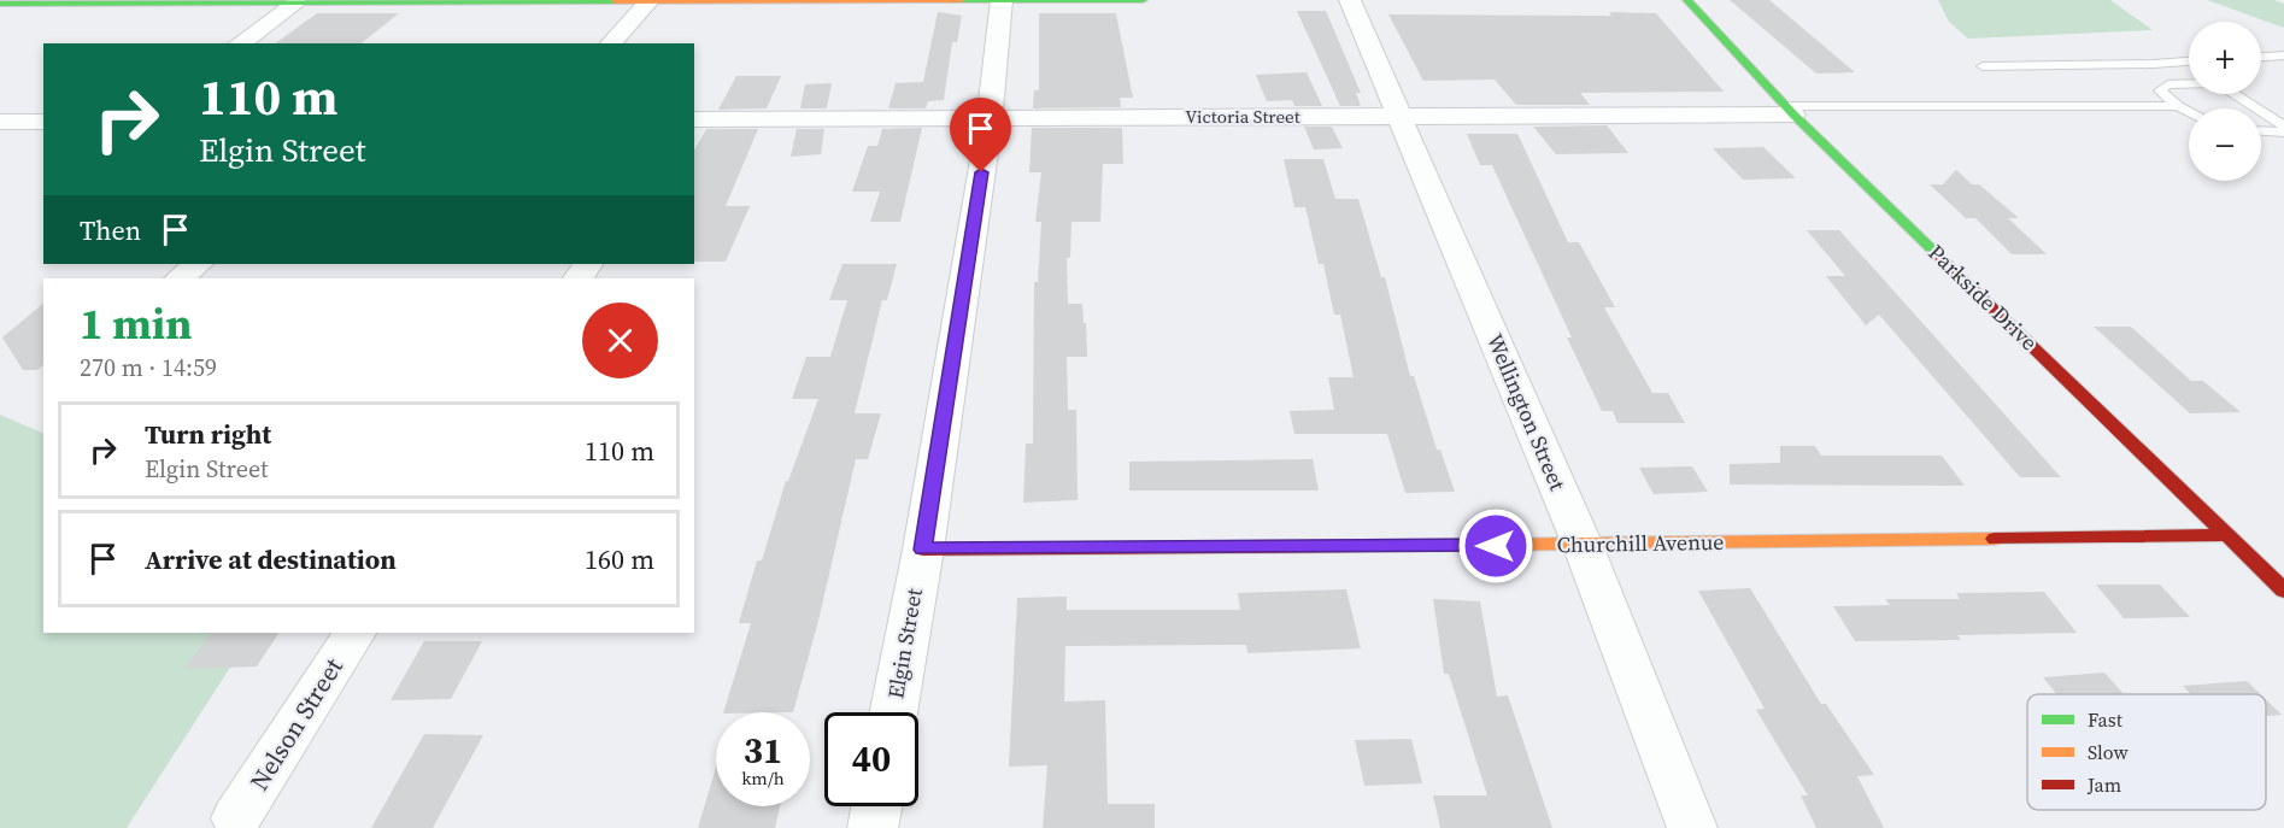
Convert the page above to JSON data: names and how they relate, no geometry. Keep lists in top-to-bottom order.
{
  "streets": {
    "main road": ["Parkside Drive", "Churchill Avenue"],
    "street": [
      "Victoria Street",
      "Wellington Street",
      "Elgin Street",
      "Nelson Street"
    ]
  },
  "crossings": [
    ["Victoria Street", "Parkside Drive"],
    ["Victoria Street", "Wellington Street"],
    ["Victoria Street", "Elgin Street"],
    ["Parkside Drive", "Churchill Avenue"],
    ["Wellington Street", "Churchill Avenue"],
    ["Churchill Avenue", "Elgin Street"]
  ],
  "legend": ["Fast", "Slow", "Jam"],
  "page": {
    "map_buttons": ["+", "−"],
    "turn": ["110 m", "Elgin Street"],
    "then": "Then",
    "heading": ["1 min", "270 m · 14:59"],
    "list": [
      {
        "name": "Turn right",
        "note": "Elgin Street",
        "value": "110 m"
      },
      {
        "name": "Arrive at destination",
        "value": "160 m"
      }
    ],
    "speed": "31 km/h",
    "limit": "40"
  }
}
